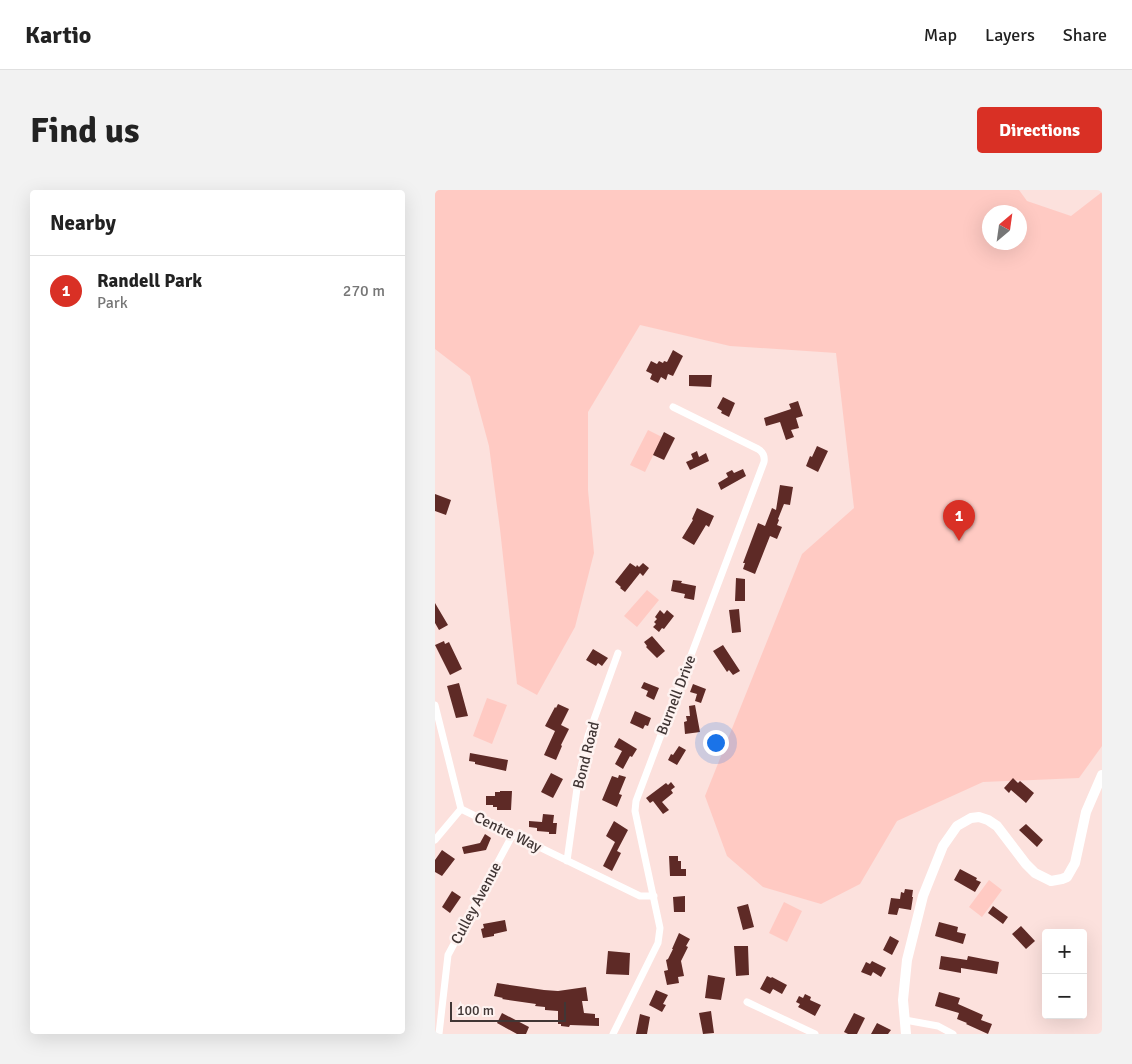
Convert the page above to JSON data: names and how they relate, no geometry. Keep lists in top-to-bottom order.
{
  "streets": {
    "street": [
      "Burnell Drive",
      "Bond Road",
      "Centre Way",
      "Culley Avenue"
    ]
  },
  "crossings": [
    ["Burnell Drive", "Centre Way"],
    ["Bond Road", "Centre Way"],
    ["Centre Way", "Culley Avenue"]
  ],
  "scale_bar": "100 m",
  "north": "top right",
  "page": {
    "header": "Kartio",
    "nav": ["Map", "Layers", "Share"],
    "buttons": "Directions",
    "title": "Find us",
    "heading": "Nearby",
    "list": [
      {
        "mark": "1",
        "name": "Randell Park",
        "note": "Park",
        "value": "270 m"
      }
    ],
    "pins": "1",
    "map_buttons": ["+", "−"],
    "scale": "100 m"
  }
}
